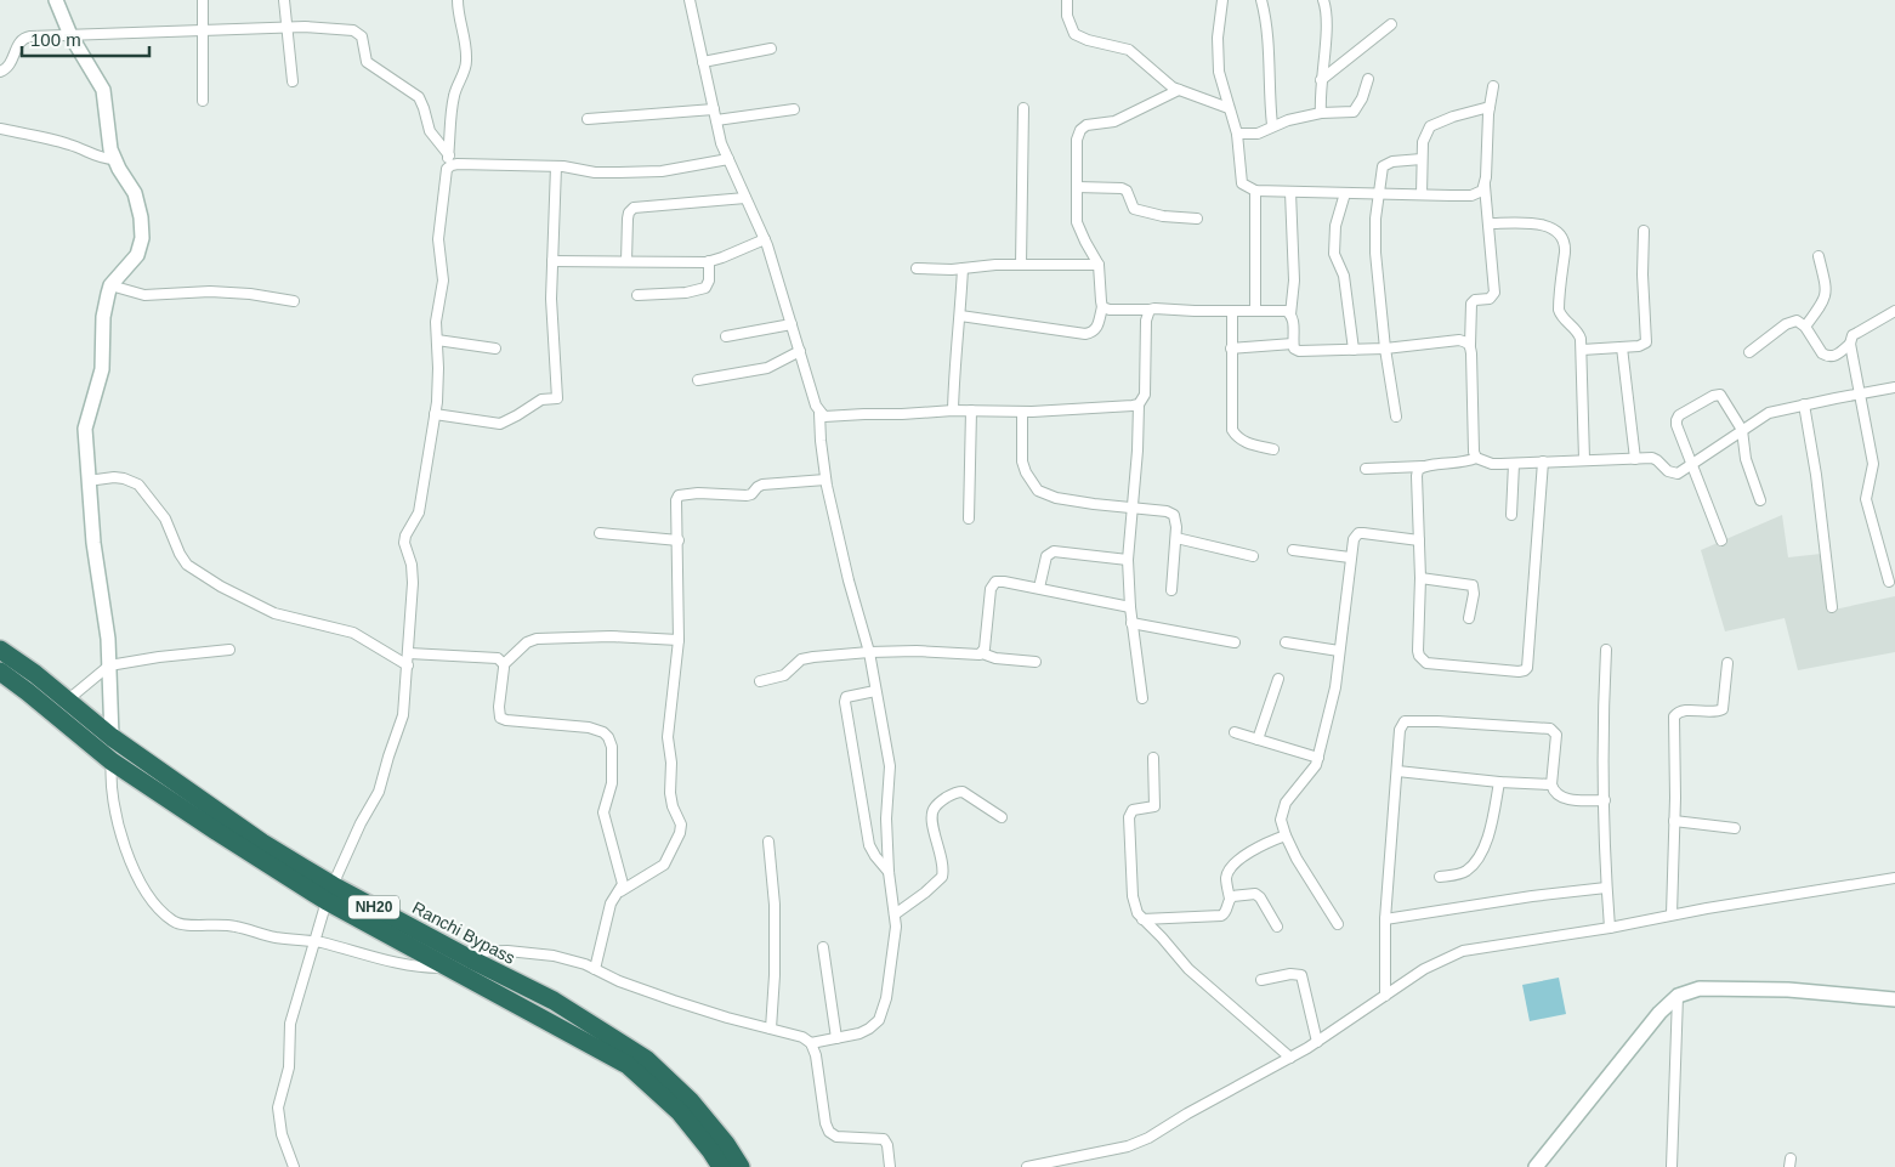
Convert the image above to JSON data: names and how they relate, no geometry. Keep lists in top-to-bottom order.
{
  "streets": {
    "highway": ["NH20", "Ranchi Bypass"]
  },
  "scale_bar": "100 m"
}
